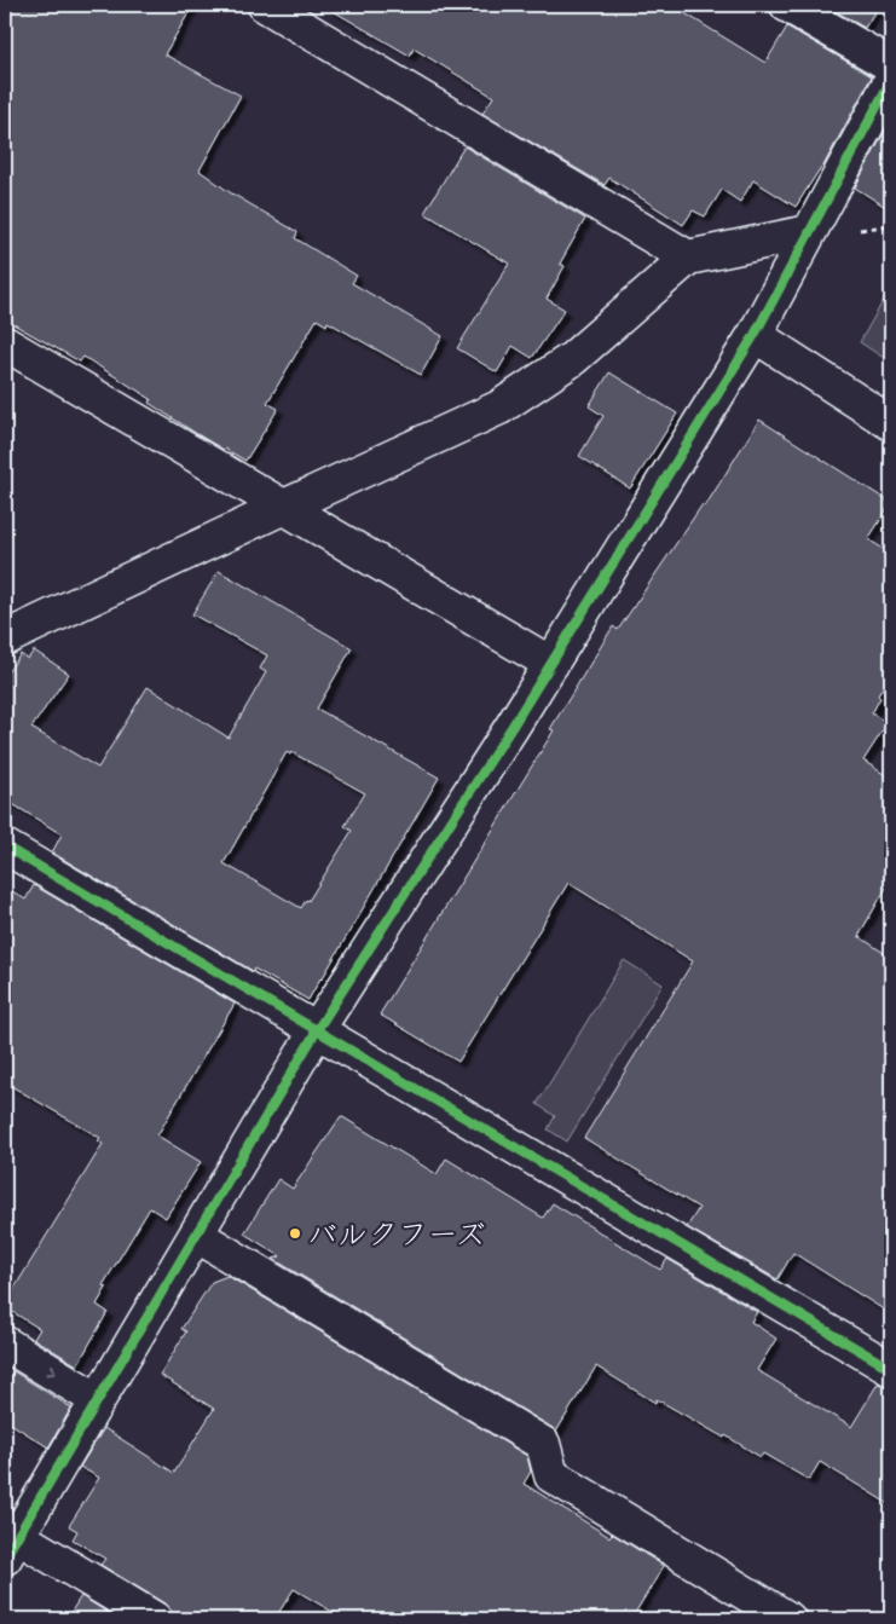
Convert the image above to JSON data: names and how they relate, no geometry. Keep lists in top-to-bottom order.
{
  "places": ["バルクフーズ"]
}
